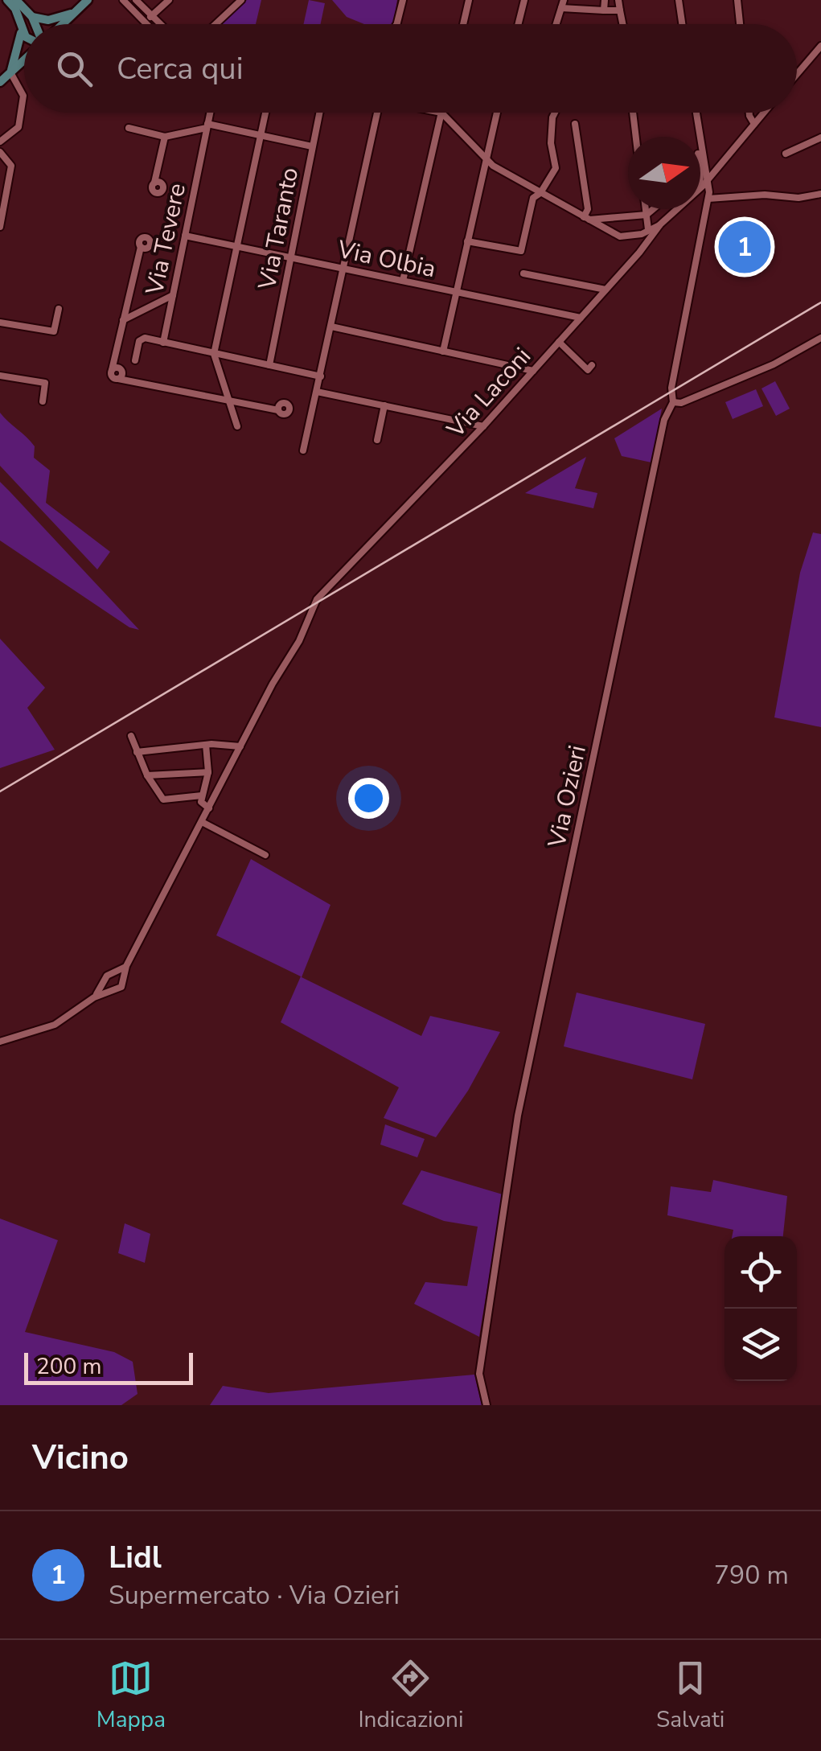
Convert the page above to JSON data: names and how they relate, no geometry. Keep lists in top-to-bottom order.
{
  "streets": {
    "street": [
      "Via Taranto",
      "Via Tevere",
      "Via Olbia",
      "Via Laconi",
      "Via Ozieri"
    ]
  },
  "crossings": [
    ["Via Taranto", "Via Olbia"],
    ["Via Tevere", "Via Olbia"],
    ["Via Olbia", "Via Laconi"],
    ["Via Laconi", "Via Ozieri"]
  ],
  "scale_bar": "200 m",
  "north": "right",
  "page": {
    "search": "Cerca qui",
    "pins": "1",
    "scale": "200 m",
    "heading": "Vicino",
    "list": [
      {
        "mark": "1",
        "name": "Lidl",
        "note": "Supermercato · Via Ozieri",
        "value": "790 m"
      }
    ],
    "nav": ["Mappa", "Indicazioni", "Salvati"]
  }
}
